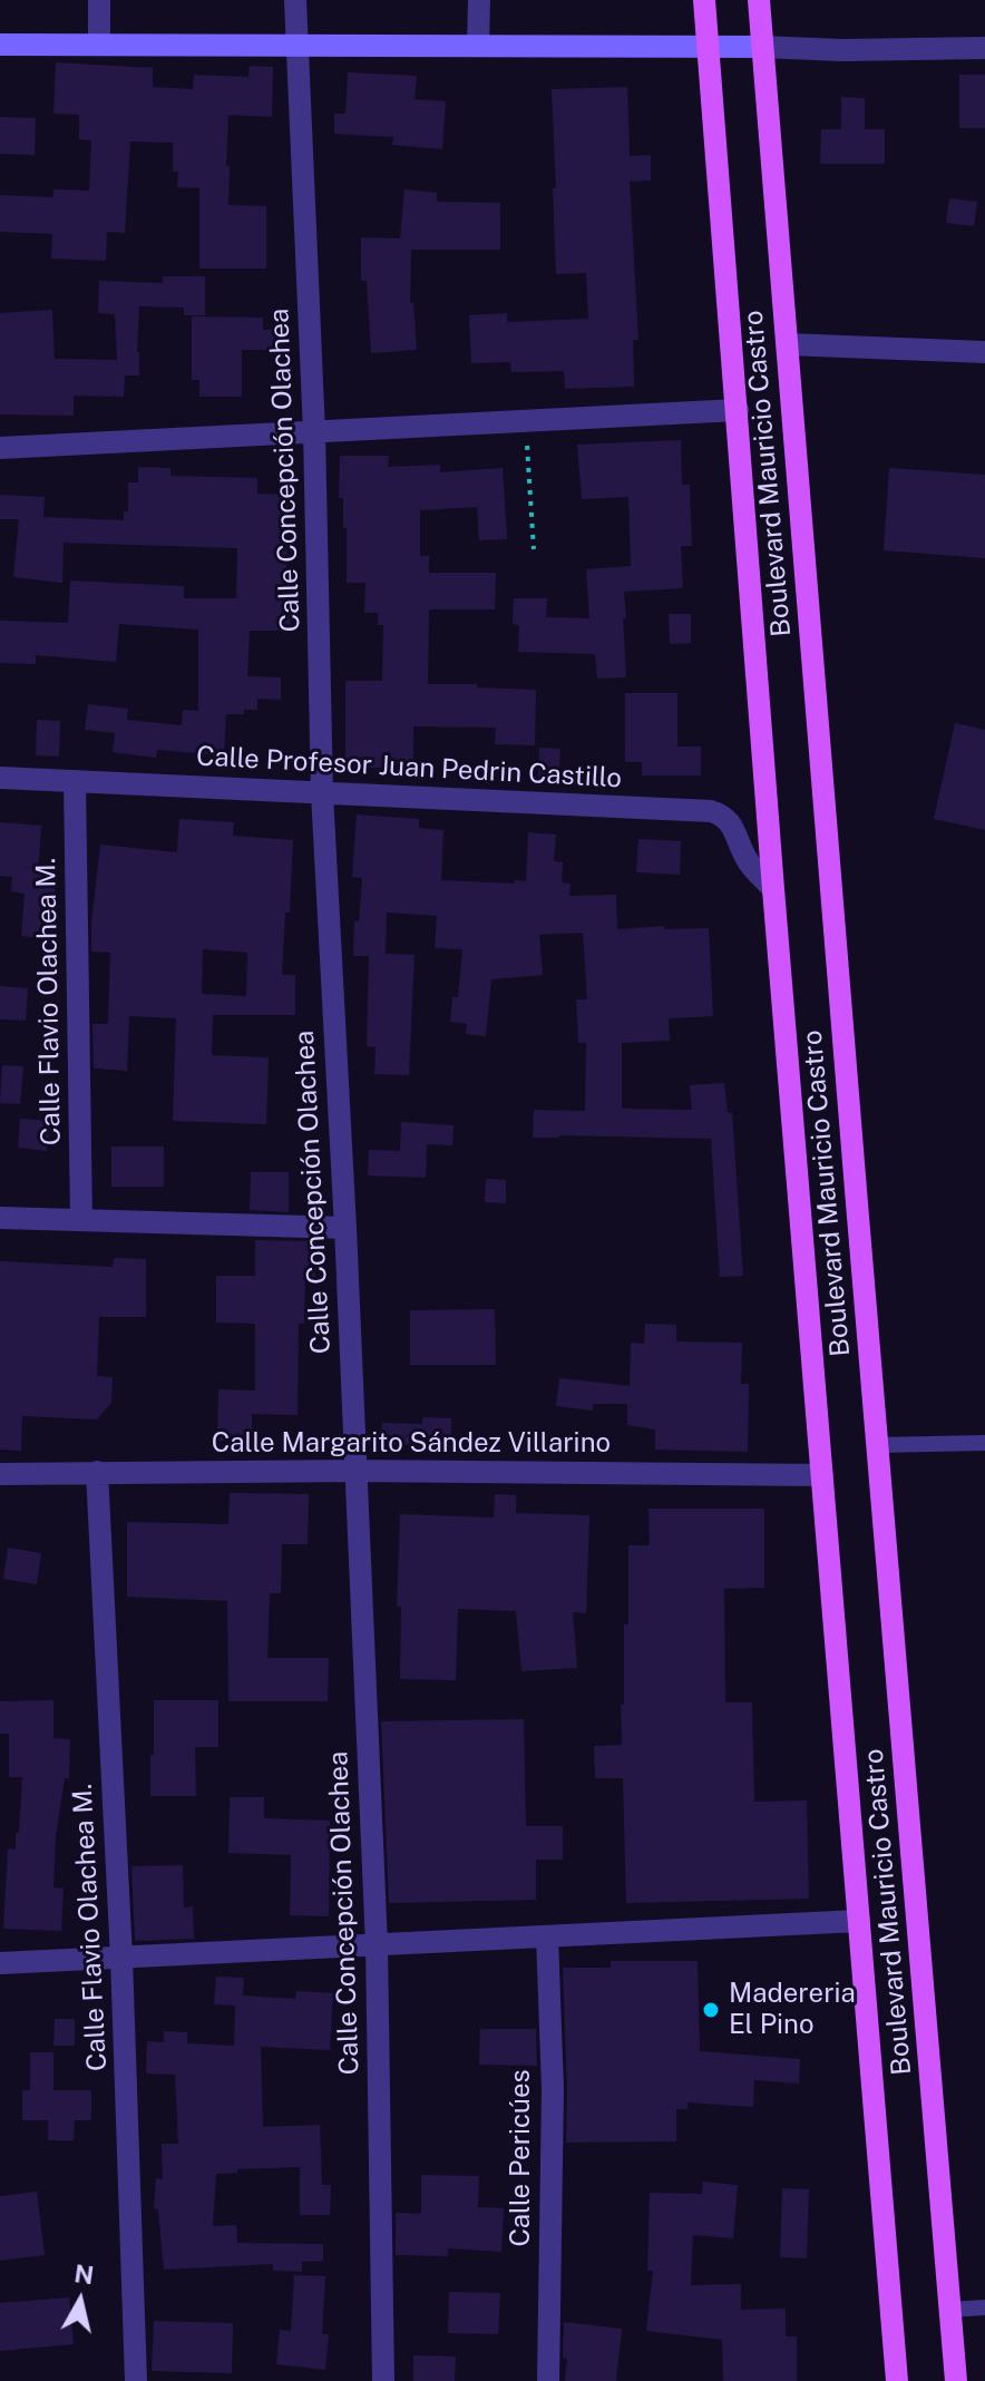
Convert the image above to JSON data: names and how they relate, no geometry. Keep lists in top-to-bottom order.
{
  "streets": {
    "main road": ["Boulevard Mauricio Castro"],
    "street": [
      "Calle Concepción Olachea",
      "Calle Profesor Juan Pedrin Castillo",
      "Calle Flavio Olachea M.",
      "Calle Margarito Sández Villarino",
      "Calle Pericúes"
    ]
  },
  "crossings": [
    ["Calle Concepción Olachea", "Calle Profesor Juan Pedrin Castillo"],
    ["Calle Concepción Olachea", "Calle Margarito Sández Villarino"],
    ["Boulevard Mauricio Castro", "Calle Profesor Juan Pedrin Castillo"],
    ["Boulevard Mauricio Castro", "Calle Margarito Sández Villarino"],
    ["Calle Profesor Juan Pedrin Castillo", "Calle Flavio Olachea M."],
    ["Calle Flavio Olachea M.", "Calle Margarito Sández Villarino"]
  ],
  "places": ["Madereria El Pino"],
  "north": "top"
}
